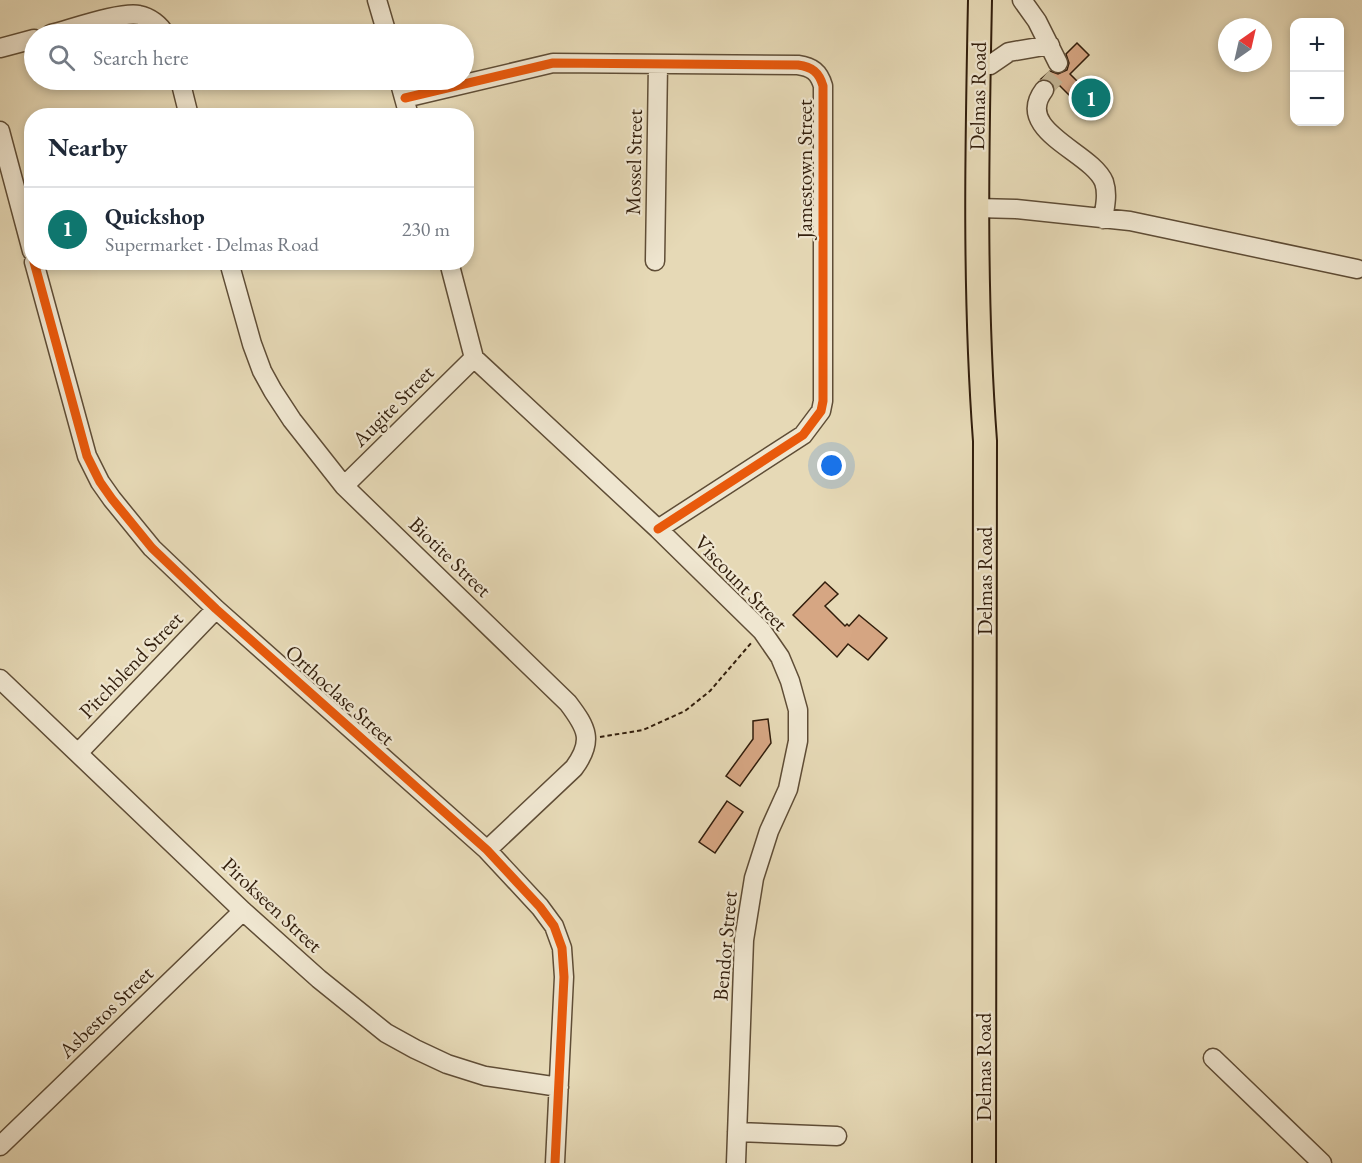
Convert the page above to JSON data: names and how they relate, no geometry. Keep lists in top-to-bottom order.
{
  "streets": {
    "main road": ["Delmas Road"],
    "street": [
      "Mossel Street",
      "Jamestown Street",
      "Augite Street",
      "Biotite Street",
      "Viscount Street",
      "Pitchblend Street",
      "Orthoclase Street",
      "Pirokseen Street",
      "Bendor Street",
      "Asbestos Street"
    ]
  },
  "crossings": [
    ["Mossel Street", "Jamestown Street"],
    ["Jamestown Street", "Viscount Street"],
    ["Augite Street", "Biotite Street"],
    ["Augite Street", "Viscount Street"],
    ["Viscount Street", "Bendor Street"],
    ["Pitchblend Street", "Orthoclase Street"],
    ["Pitchblend Street", "Pirokseen Street"],
    ["Orthoclase Street", "Pirokseen Street"],
    ["Pirokseen Street", "Asbestos Street"]
  ],
  "north": "top right",
  "page": {
    "map_buttons": ["+", "−"],
    "search": "Search here",
    "pins": "1",
    "heading": "Nearby",
    "list": [
      {
        "mark": "1",
        "name": "Quickshop",
        "note": "Supermarket · Delmas Road",
        "value": "230 m"
      }
    ]
  }
}
